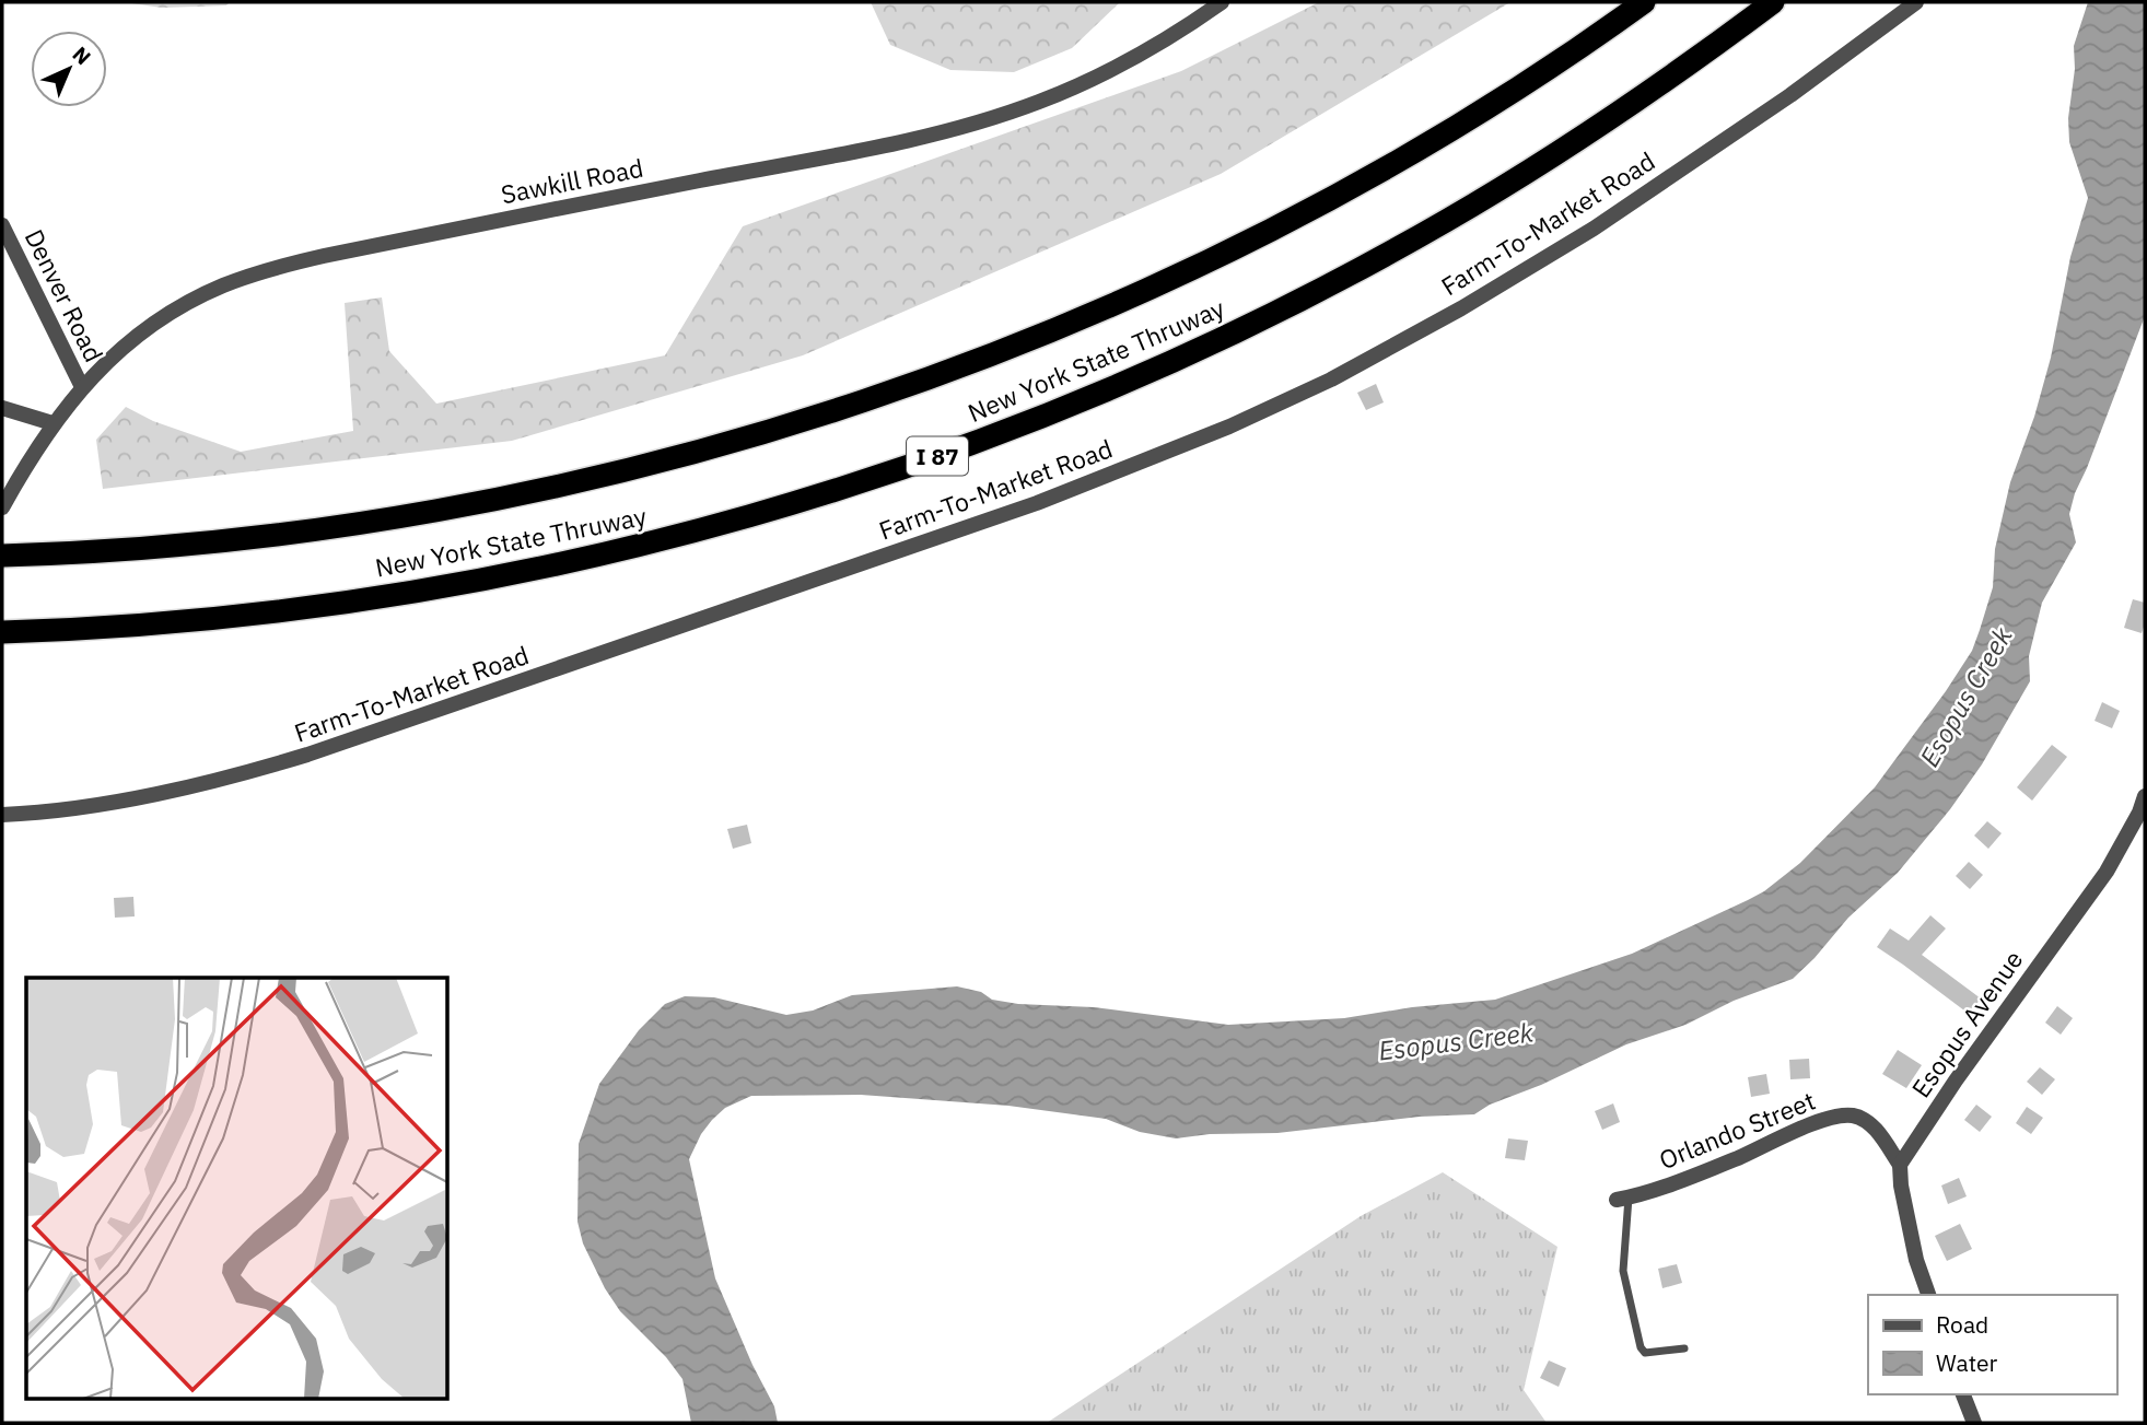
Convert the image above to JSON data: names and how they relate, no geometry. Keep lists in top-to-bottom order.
{
  "streets": {
    "highway": ["New York State Thruway", "I 87"],
    "street": [
      "Sawkill Road",
      "Farm-To-Market Road",
      "Denver Road",
      "Esopus Avenue",
      "Orlando Street"
    ]
  },
  "crossings": [
    ["Sawkill Road", "Denver Road"],
    ["Esopus Avenue", "Orlando Street"]
  ],
  "water": ["Esopus Creek"],
  "legend": ["Road", "Water"],
  "north": "top right"
}
